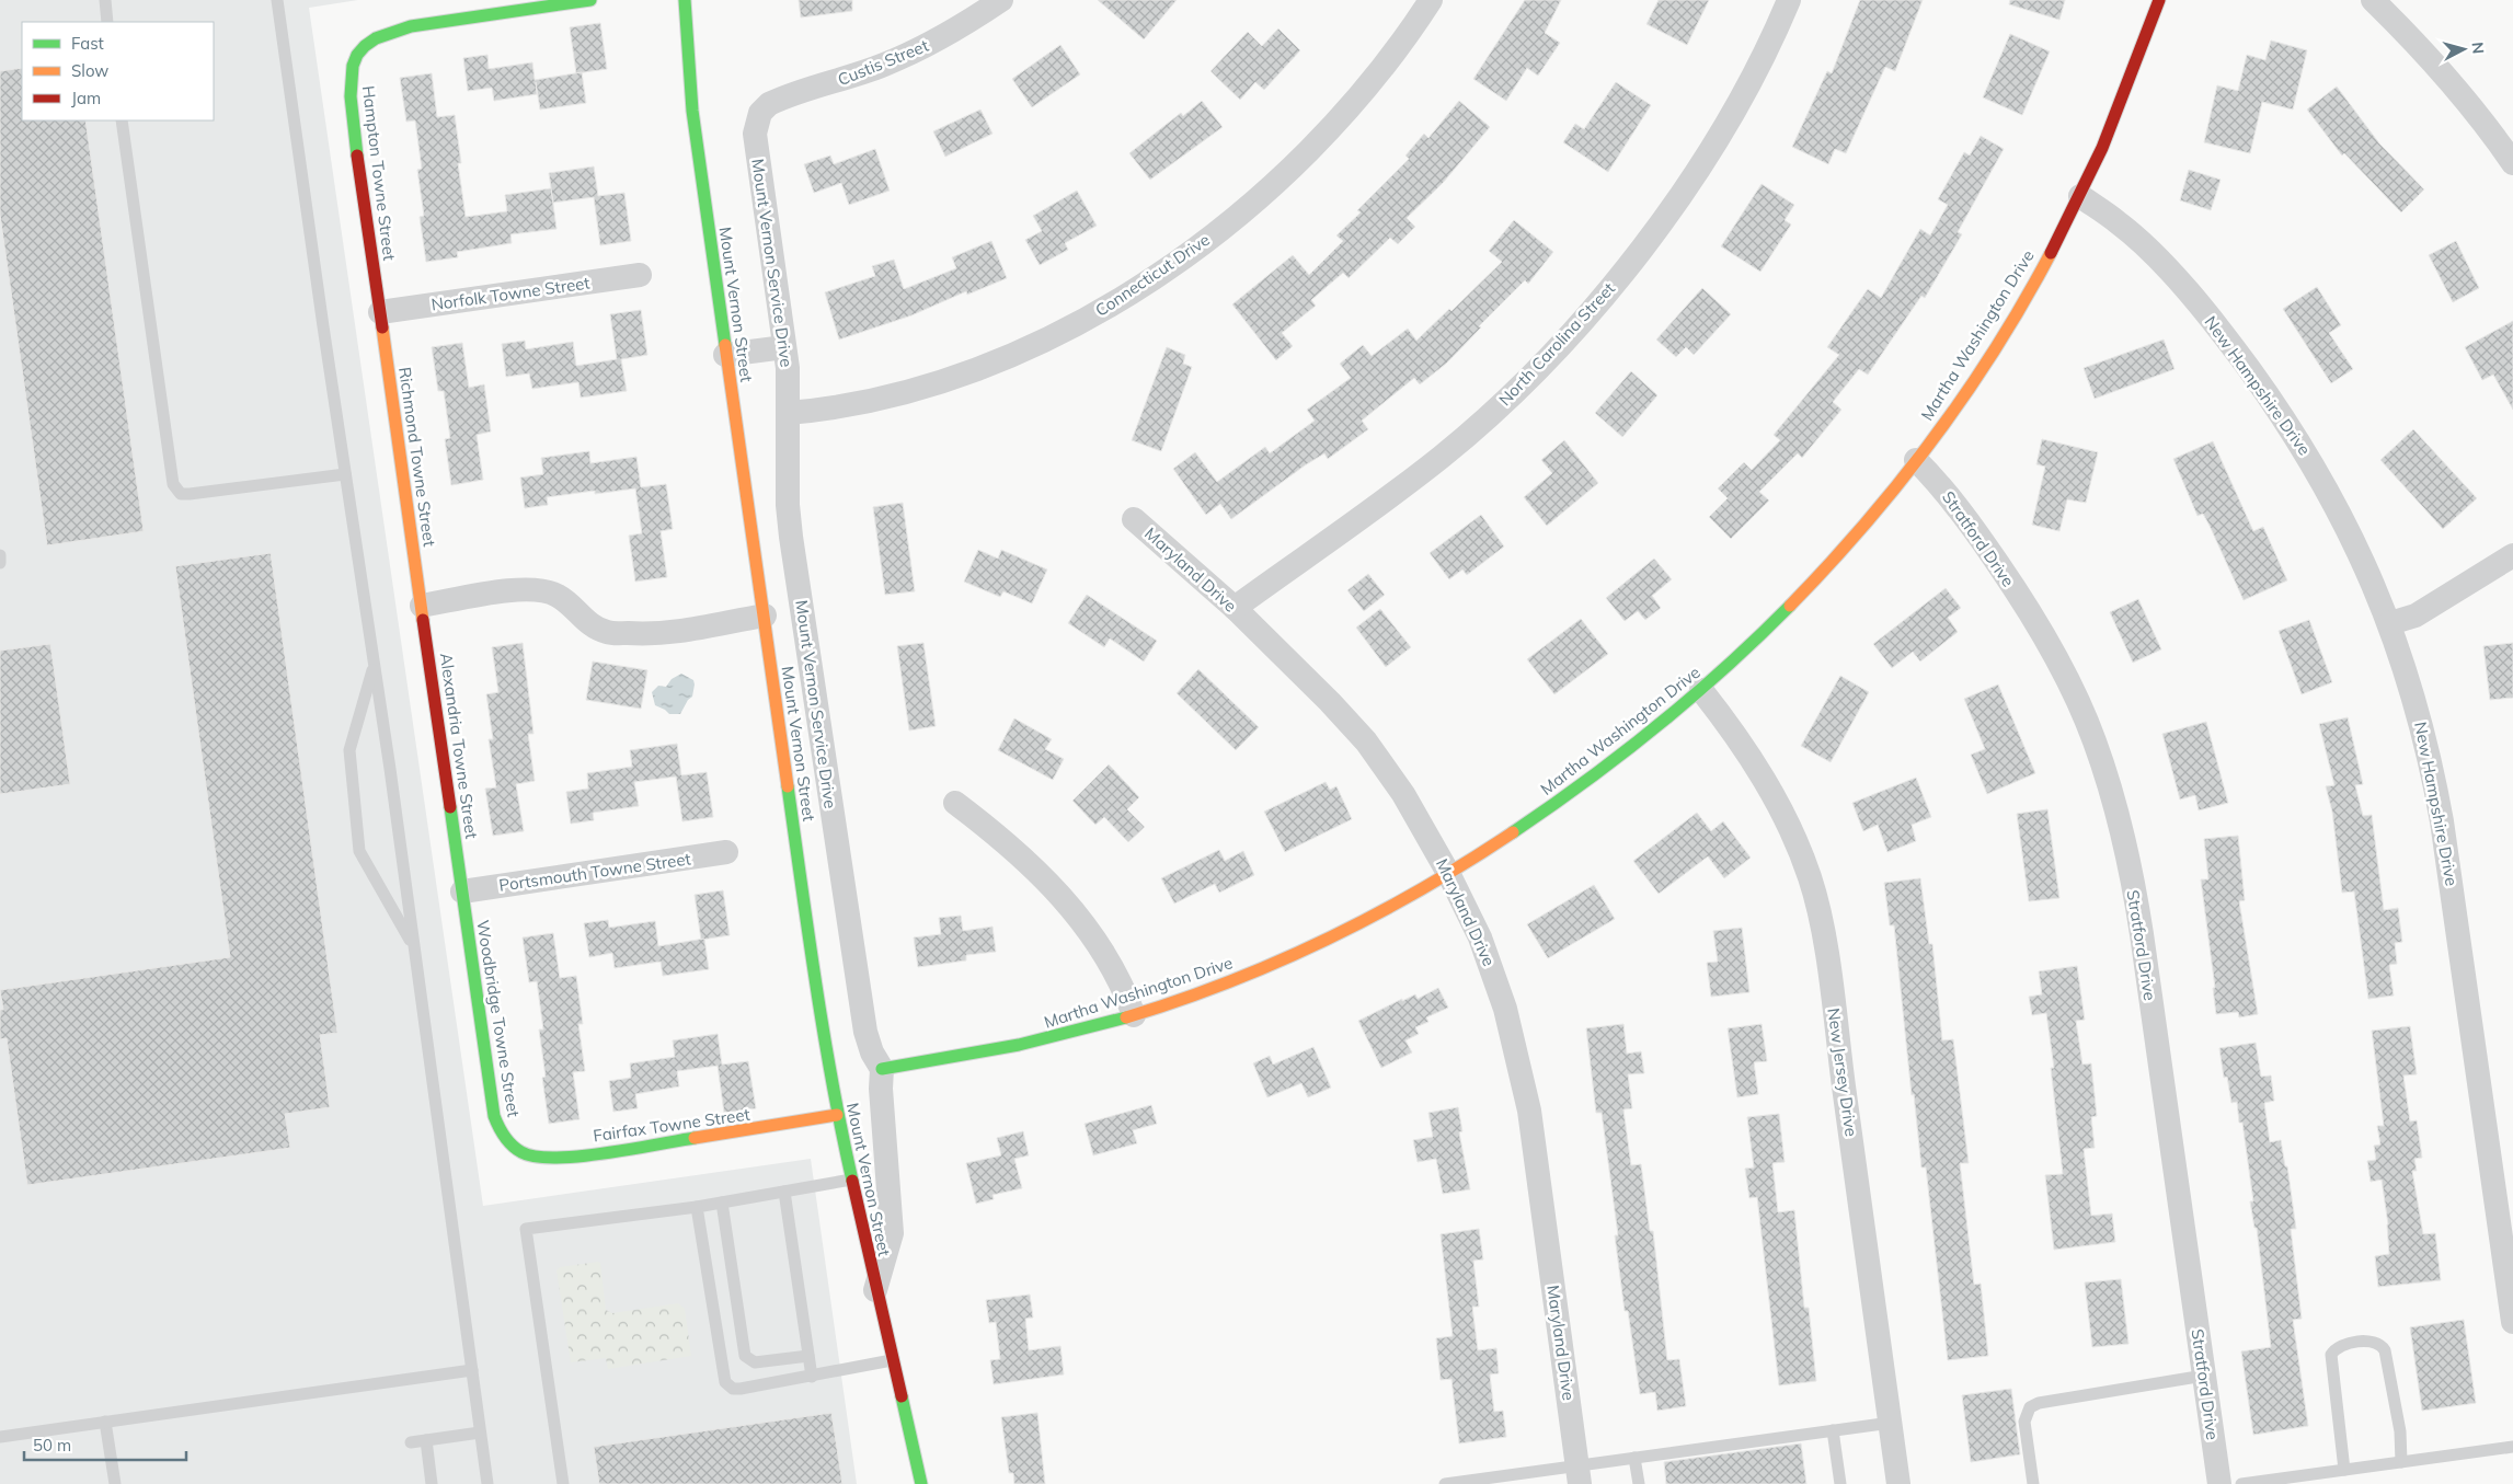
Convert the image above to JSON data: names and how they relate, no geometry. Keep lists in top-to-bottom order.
{
  "streets": {
    "street": [
      "Custis Street",
      "Hampton Towne Street",
      "Mount Vernon Service Drive",
      "Connecticut Drive",
      "Norfolk Towne Street",
      "Mount Vernon Street",
      "Martha Washington Drive",
      "North Carolina Street",
      "New Hampshire Drive",
      "Richmond Towne Street",
      "Stratford Drive",
      "Maryland Drive",
      "Alexandria Towne Street",
      "Portsmouth Towne Street",
      "Woodbridge Towne Street",
      "New Jersey Drive",
      "Fairfax Towne Street"
    ]
  },
  "crossings": [
    ["Custis Street", "Mount Vernon Service Drive"],
    ["Hampton Towne Street", "Norfolk Towne Street"],
    ["Hampton Towne Street", "Richmond Towne Street"],
    ["Mount Vernon Service Drive", "Connecticut Drive"],
    ["Mount Vernon Service Drive", "Mount Vernon Street"],
    ["Mount Vernon Service Drive", "Martha Washington Drive"],
    ["Norfolk Towne Street", "Richmond Towne Street"],
    ["Mount Vernon Street", "Fairfax Towne Street"],
    ["Martha Washington Drive", "New Hampshire Drive"],
    ["Martha Washington Drive", "Stratford Drive"],
    ["Martha Washington Drive", "Maryland Drive"],
    ["Martha Washington Drive", "New Jersey Drive"],
    ["North Carolina Street", "Maryland Drive"],
    ["Richmond Towne Street", "Alexandria Towne Street"],
    ["Alexandria Towne Street", "Portsmouth Towne Street"],
    ["Alexandria Towne Street", "Woodbridge Towne Street"],
    ["Portsmouth Towne Street", "Woodbridge Towne Street"],
    ["Woodbridge Towne Street", "Fairfax Towne Street"]
  ],
  "legend": ["Fast", "Slow", "Jam"],
  "scale_bar": "50 m",
  "north": "right"
}
